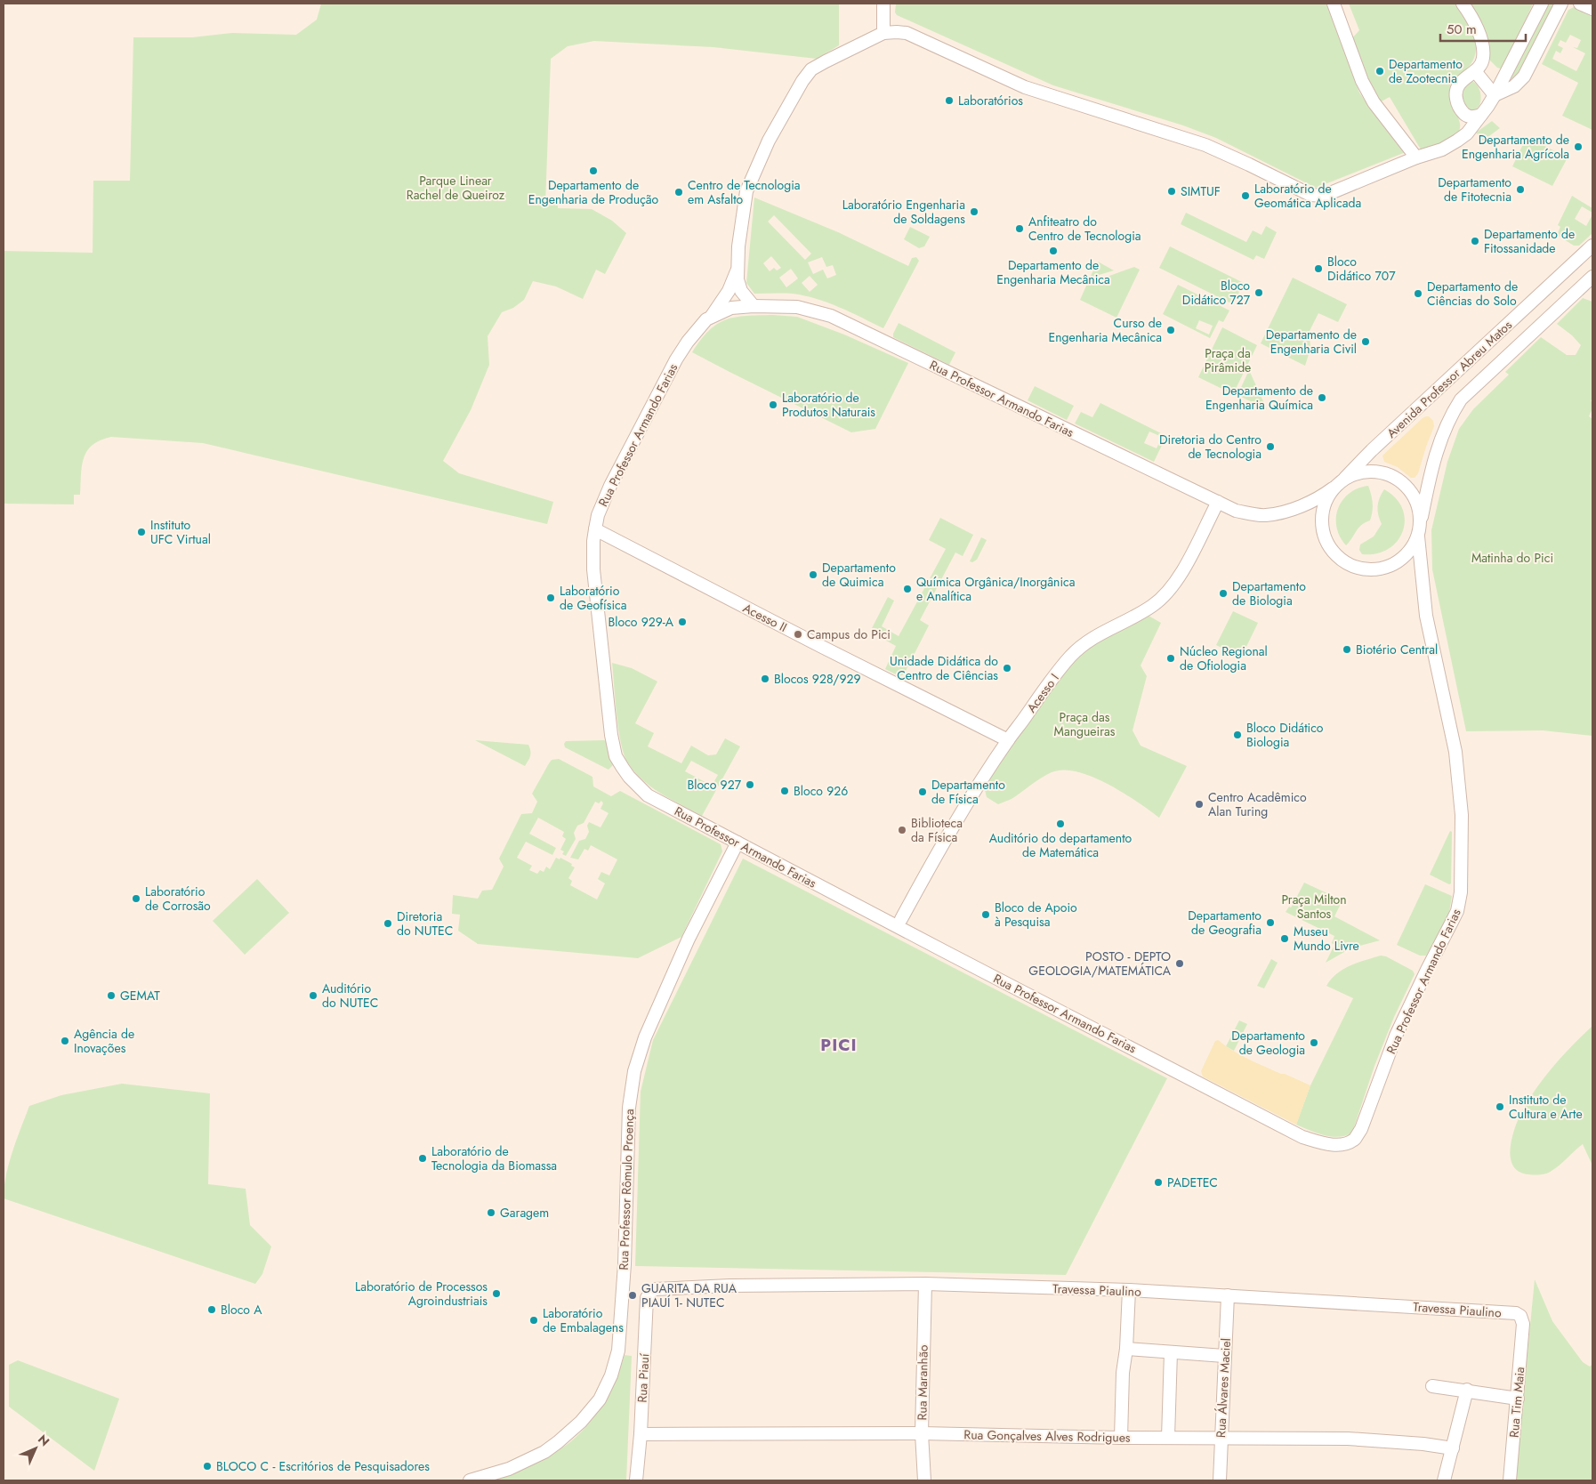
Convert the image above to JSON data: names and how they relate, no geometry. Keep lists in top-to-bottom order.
{
  "streets": {
    "street": [
      "Avenida Professor Abreu Matos",
      "Rua Professor Armando Farias",
      "Acesso II",
      "Acesso I",
      "Rua Professor Rômulo Proença",
      "Travessa Piaulino",
      "Rua Piauí",
      "Rua Maranhão",
      "Rua Álvares Maciel",
      "Rua Tim Maia",
      "Rua Gonçalves Alves Rodrigues"
    ]
  },
  "crossings": [
    ["Avenida Professor Abreu Matos", "Rua Professor Armando Farias"],
    ["Rua Professor Armando Farias", "Acesso II"],
    ["Rua Professor Armando Farias", "Acesso I"],
    ["Rua Professor Armando Farias", "Rua Professor Rômulo Proença"],
    ["Acesso II", "Acesso I"],
    ["Travessa Piaulino", "Rua Piauí"],
    ["Travessa Piaulino", "Rua Maranhão"],
    ["Travessa Piaulino", "Rua Álvares Maciel"],
    ["Travessa Piaulino", "Rua Tim Maia"],
    ["Rua Piauí", "Rua Gonçalves Alves Rodrigues"],
    ["Rua Maranhão", "Rua Gonçalves Alves Rodrigues"],
    ["Rua Álvares Maciel", "Rua Gonçalves Alves Rodrigues"]
  ],
  "districts": ["PICI"],
  "parks": [
    "Parque Linear Rachel de Queiroz",
    "Praça da Pirâmide",
    "Matinha do Pici",
    "Praça das Mangueiras",
    "Praça Milton Santos"
  ],
  "places": [
    "Departamento de Zootecnia",
    "Laboratórios",
    "Departamento de Engenharia Agrícola",
    "Departamento de Engenharia de Produção",
    "Departamento de Fitotecnia",
    "SIMTUF",
    "Centro de Tecnologia em Asfalto",
    "Laboratório de Geomática Aplicada",
    "Laboratório Engenharia de Soldagens",
    "Anfiteatro do Centro de Tecnologia",
    "Departamento de Fitossanidade",
    "Departamento de Engenharia Mecânica",
    "Bloco Didático 707",
    "Bloco Didático 727",
    "Departamento de Ciências do Solo",
    "Curso de Engenharia Mecânica",
    "Departamento de Engenharia Civil",
    "Departamento de Engenharia Química",
    "Laboratório de Produtos Naturais",
    "Diretoria do Centro de Tecnologia",
    "Instituto UFC Virtual",
    "Departamento de Quimica",
    "Química Orgânica/Inorgânica e Analítica",
    "Departamento de Biologia",
    "Laboratório de Geofísica",
    "Bloco 929-A",
    "Campus do Pici",
    "Biotério Central",
    "Núcleo Regional de Ofiologia",
    "Unidade Didática do Centro de Ciências",
    "Blocos 928/929",
    "Bloco Didático Biologia",
    "Bloco 927",
    "Bloco 926",
    "Departamento de Física",
    "Centro Acadêmico Alan Turing",
    "Auditório do departamento de Matemática",
    "Biblioteca da Física",
    "Laboratório de Corrosão",
    "Bloco de Apoio à Pesquisa",
    "Departamento de Geografia",
    "Diretoria do NUTEC",
    "Museu Mundo Livre",
    "POSTO - DEPTO GEOLOGIA/MATEMÁTICA",
    "GEMAT",
    "Auditório do NUTEC",
    "Agência de Inovações",
    "Departamento de Geologia",
    "Instituto de Cultura e Arte",
    "Laboratório de Tecnologia da Biomassa",
    "PADETEC",
    "Garagem",
    "Laboratório de Processos Agroindustriais",
    "GUARITA DA RUA PIAUÍ 1- NUTEC",
    "Bloco A",
    "Laboratório de Embalagens",
    "BLOCO C - Escritórios de Pesquisadores"
  ],
  "scale_bar": "50 m",
  "north": "top right"
}
